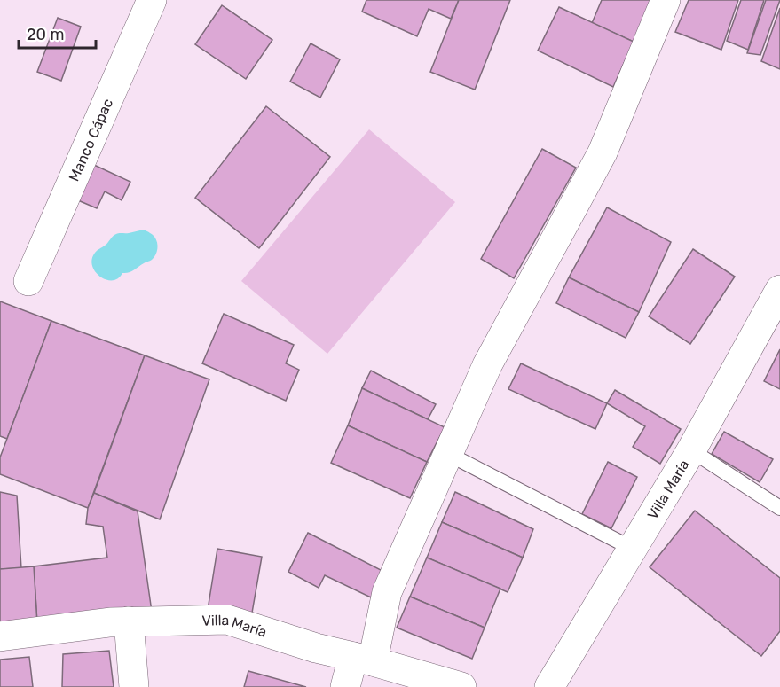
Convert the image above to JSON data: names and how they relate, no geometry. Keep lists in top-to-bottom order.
{
  "streets": {
    "street": ["Manco Cápac", "Villa María"]
  },
  "scale_bar": "20 m"
}
